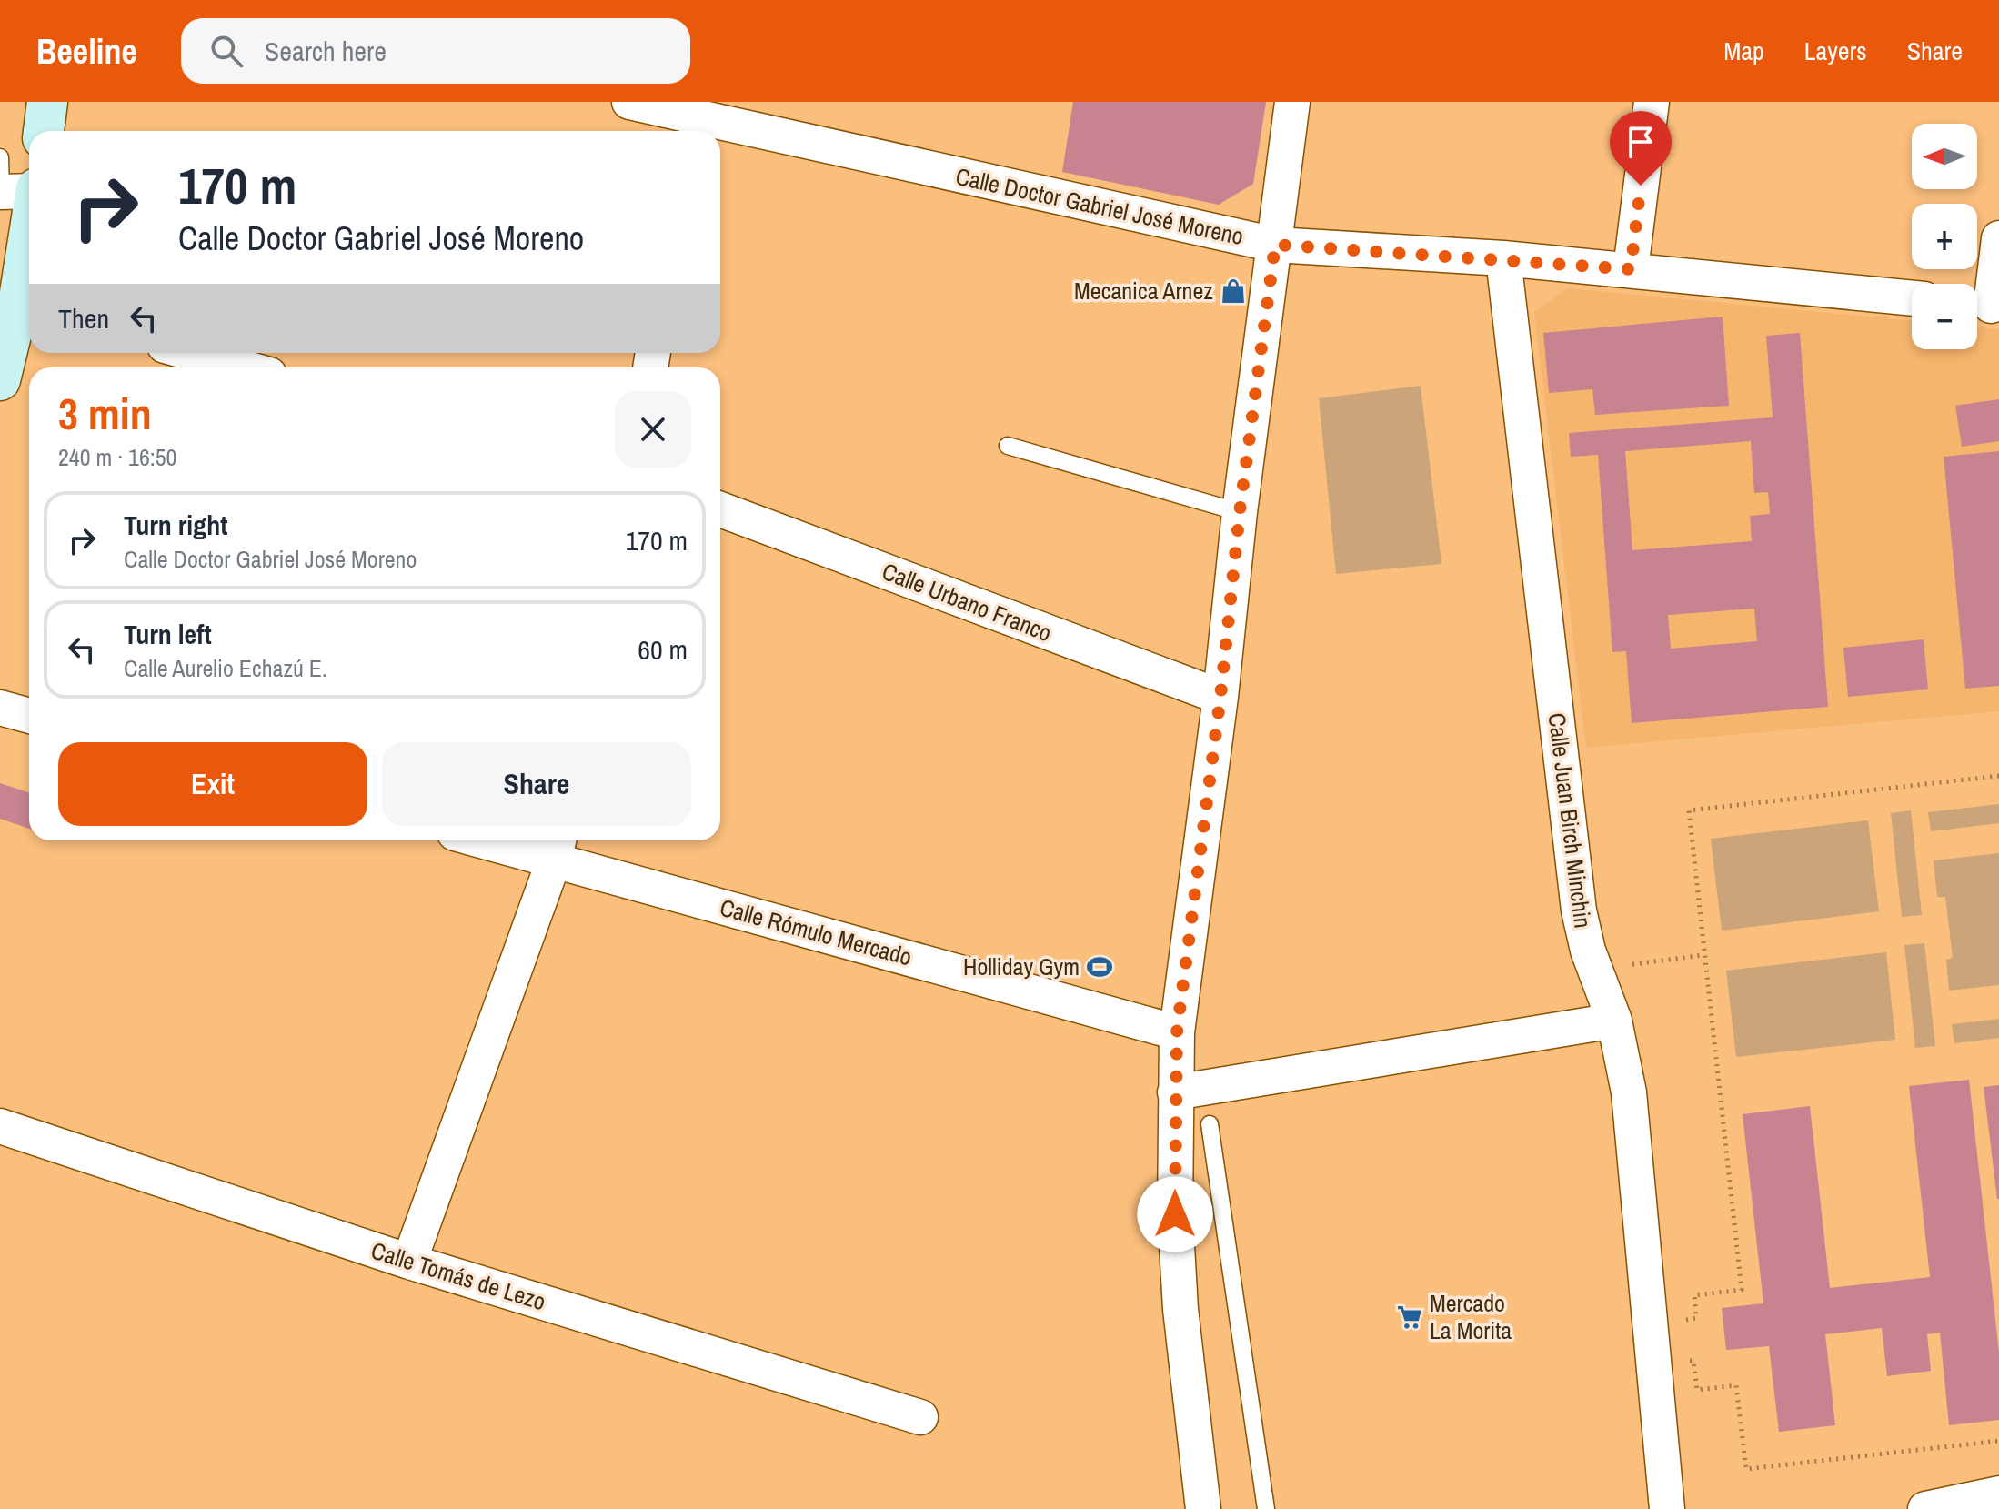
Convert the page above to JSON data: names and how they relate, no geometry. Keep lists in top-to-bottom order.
{
  "streets": {
    "street": [
      "Calle Doctor Gabriel José Moreno",
      "Calle Urbano Franco",
      "Calle Juan Birch Minchin",
      "Calle Rómulo Mercado",
      "Calle Tomás de Lezo"
    ]
  },
  "crossings": [
    ["Calle Doctor Gabriel José Moreno", "Calle Juan Birch Minchin"]
  ],
  "places": {
    "shop": ["Mecanica Arnez"],
    "sports": ["Holliday Gym"],
    "supermarket": ["Mercado La Morita"]
  },
  "north": "left",
  "page": {
    "header": "Beeline",
    "search": "Search here",
    "nav": ["Map", "Layers", "Share"],
    "map_buttons": ["+", "−"],
    "turn": ["170 m", "Calle Doctor Gabriel José Moreno"],
    "then": "Then",
    "heading": ["3 min", "240 m · 16:50"],
    "list": [
      {
        "name": "Turn right",
        "note": "Calle Doctor Gabriel José Moreno",
        "value": "170 m"
      },
      {
        "name": "Turn left",
        "note": "Calle Aurelio Echazú E.",
        "value": "60 m"
      }
    ],
    "buttons": ["Exit", "Share"]
  }
}
